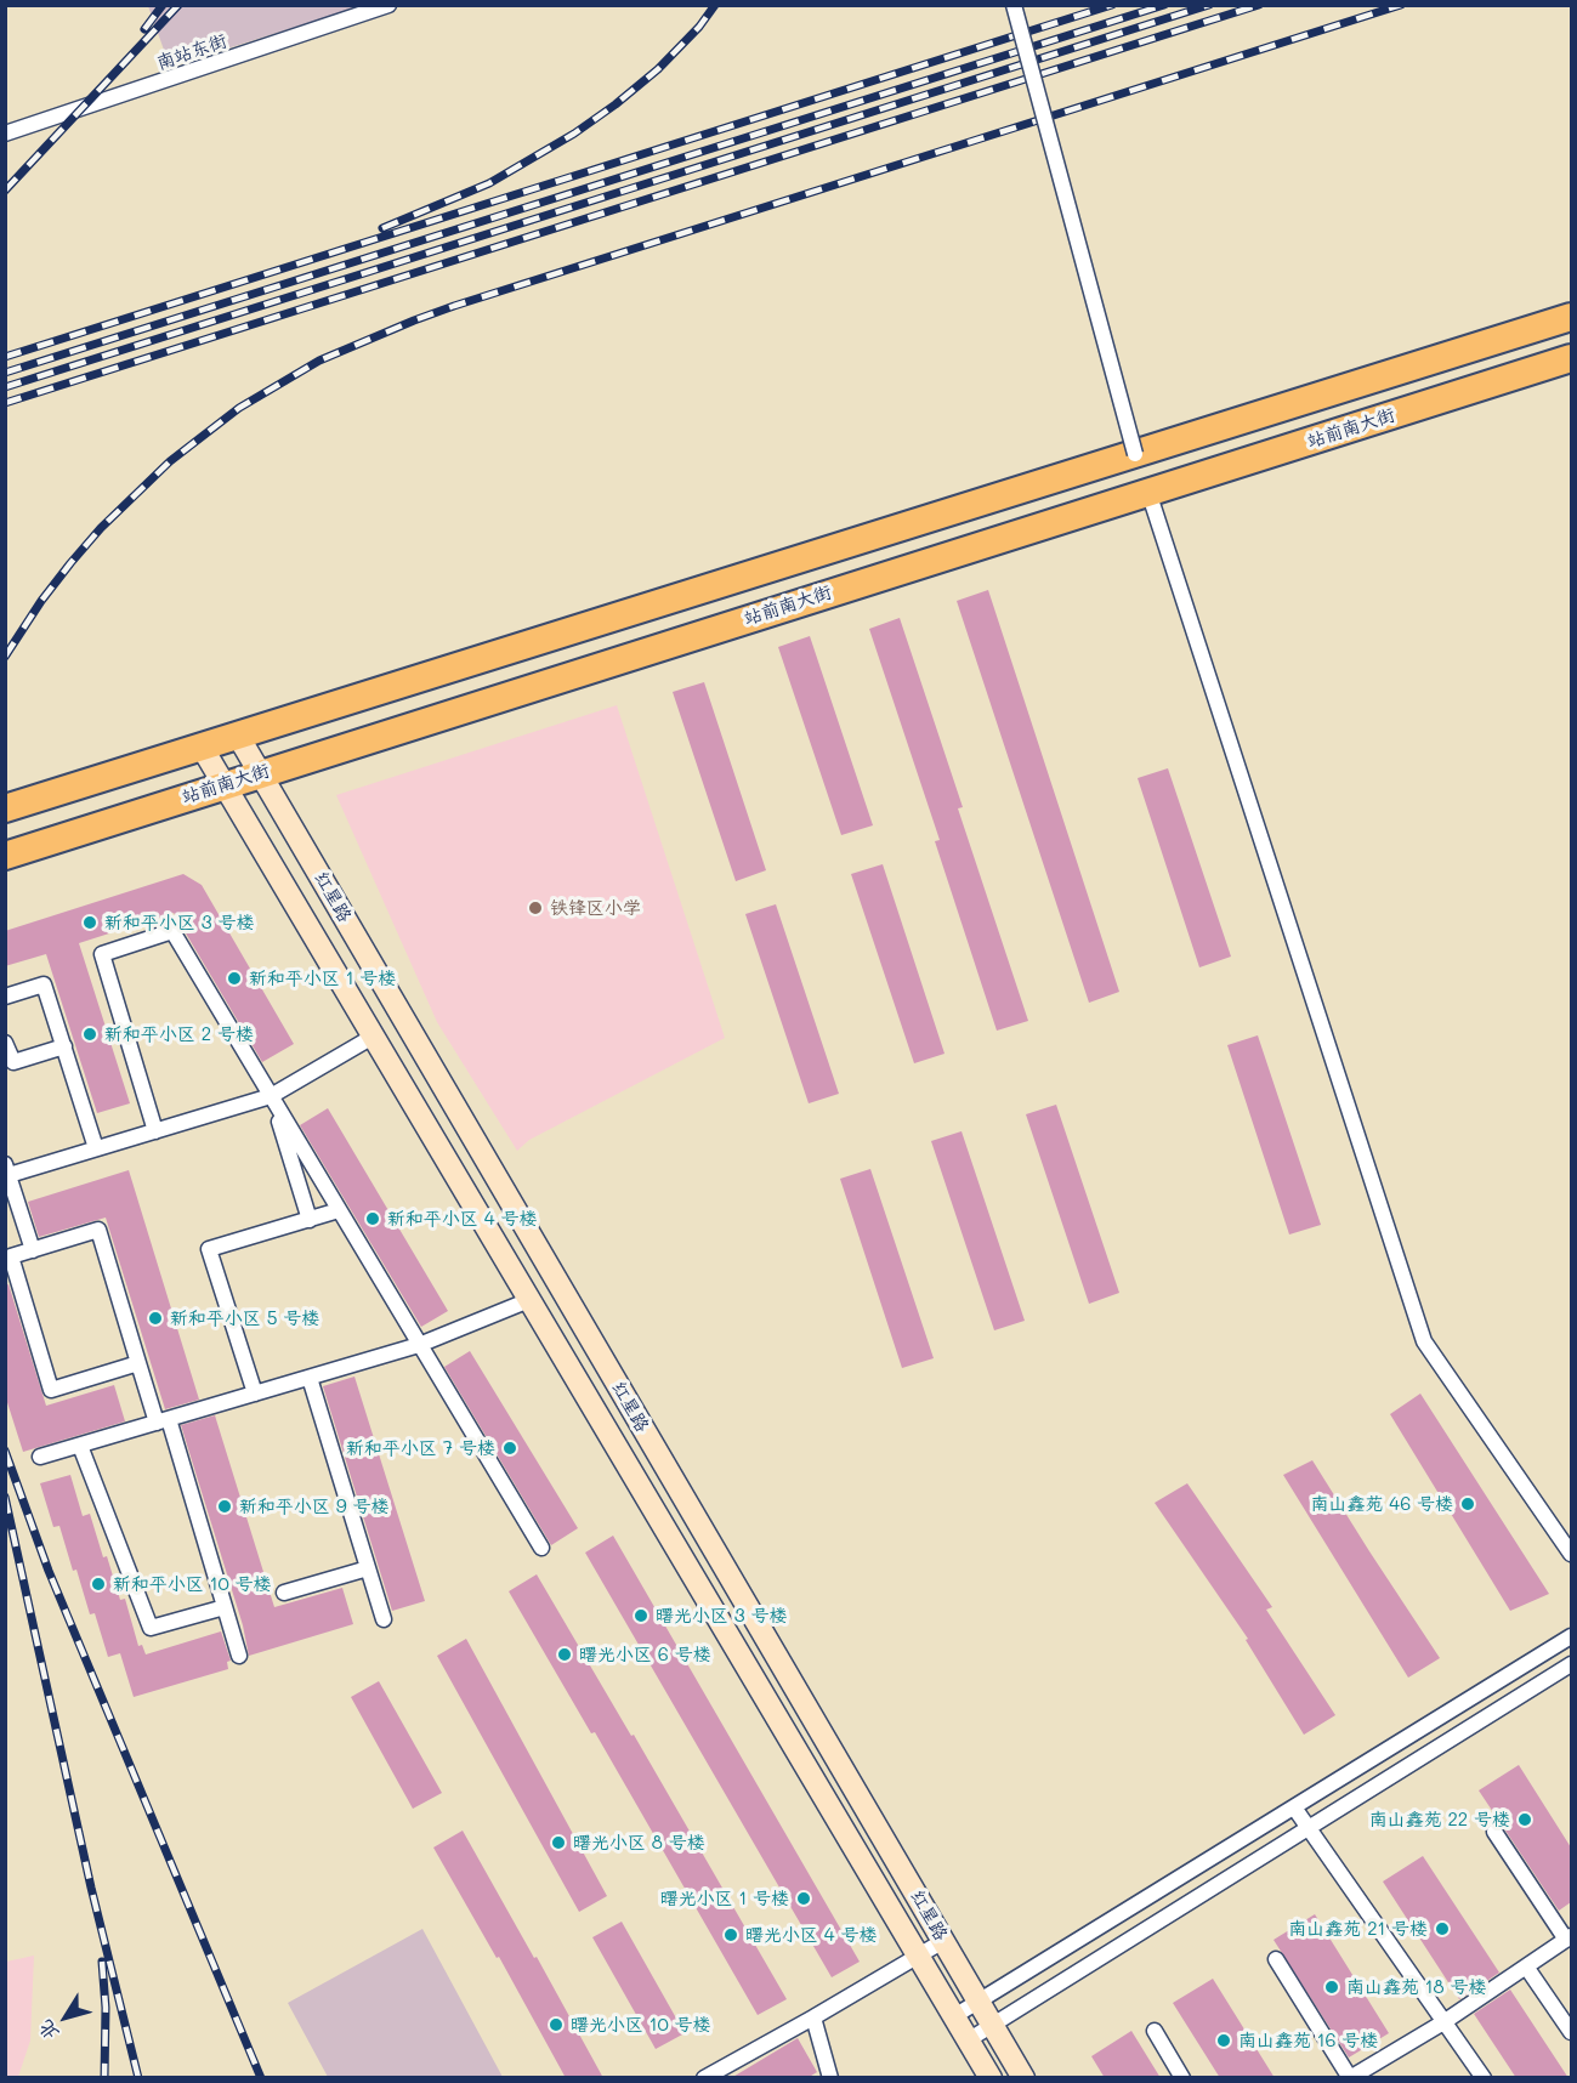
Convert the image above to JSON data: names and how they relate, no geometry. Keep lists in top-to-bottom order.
{
  "streets": {
    "highway": ["站前南大街"],
    "street": ["南站东街", "红星路"]
  },
  "crossings": [
    ["站前南大街", "红星路"]
  ],
  "places": [
    "铁锋区小学",
    "新和平小区 3 号楼",
    "新和平小区 1 号楼",
    "新和平小区 2 号楼",
    "新和平小区 4 号楼",
    "新和平小区 5 号楼",
    "新和平小区 7 号楼",
    "南山鑫苑 46 号楼",
    "新和平小区 9 号楼",
    "新和平小区 10 号楼",
    "曙光小区 3 号楼",
    "曙光小区 6 号楼",
    "南山鑫苑 22 号楼",
    "曙光小区 8 号楼",
    "曙光小区 1 号楼",
    "南山鑫苑 21 号楼",
    "曙光小区 4 号楼",
    "南山鑫苑 18 号楼",
    "曙光小区 10 号楼",
    "南山鑫苑 16 号楼"
  ],
  "north": "bottom left"
}
